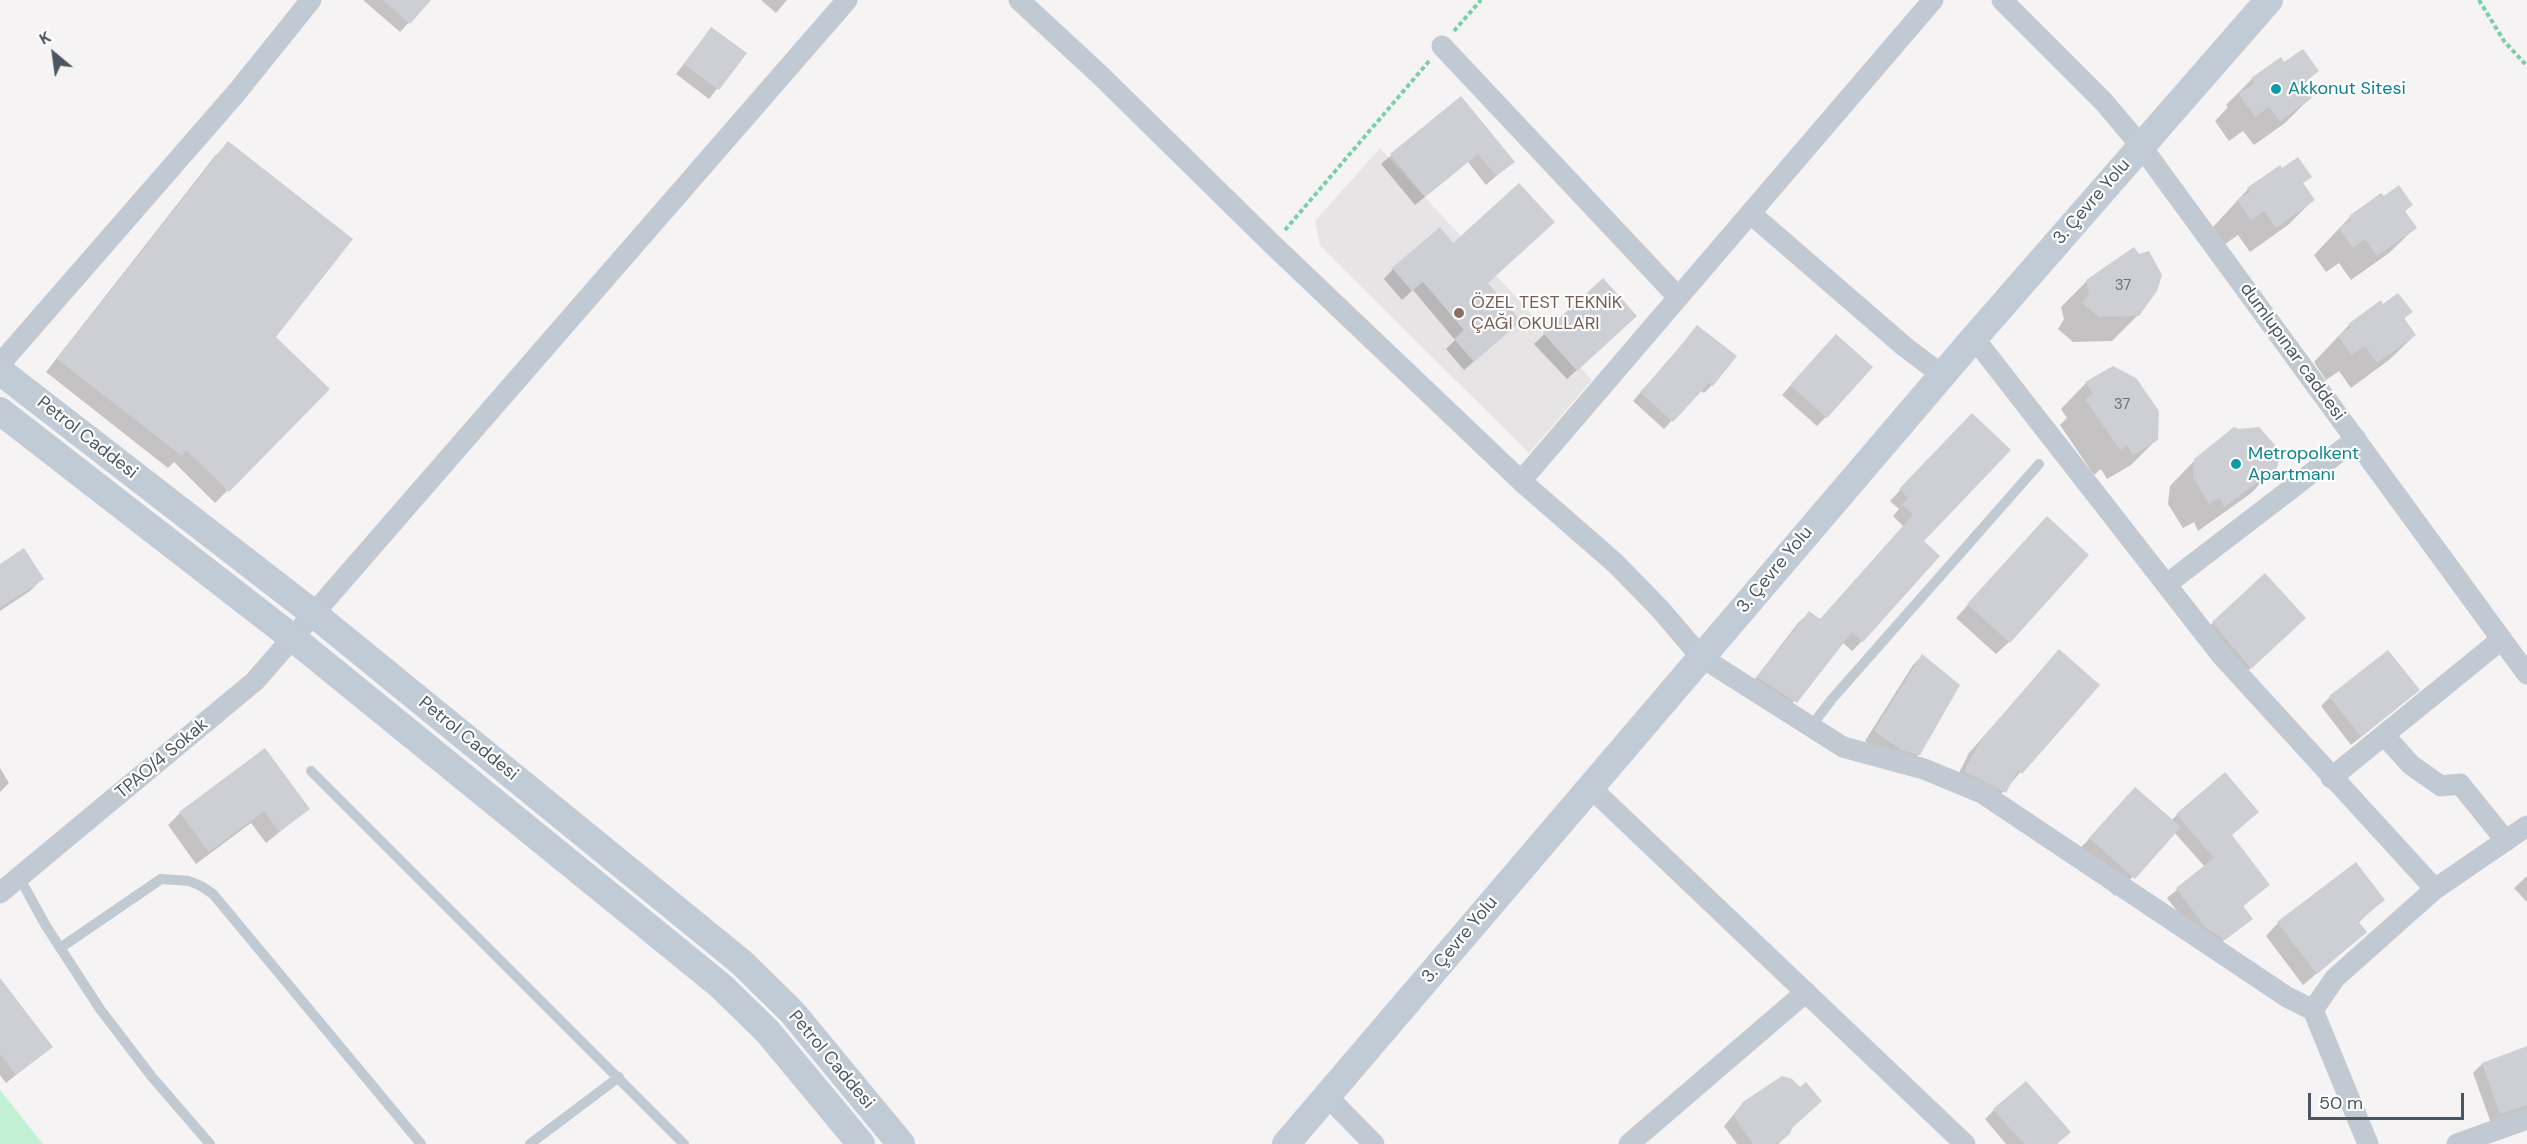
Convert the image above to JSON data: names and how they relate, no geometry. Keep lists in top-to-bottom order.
{
  "streets": {
    "main road": ["3. Çevre Yolu", "Petrol Caddesi"],
    "street": ["dumlupınar caddesi", "TPAO/4 Sokak"]
  },
  "crossings": [
    ["3. Çevre Yolu", "dumlupınar caddesi"],
    ["Petrol Caddesi", "TPAO/4 Sokak"]
  ],
  "places": ["Akkonut Sitesi", "ÖZEL TEST TEKNİK ÇAĞI OKULLARI", "Metropolkent Apartmanı"],
  "house_numbers": ["37", "37"],
  "scale_bar": "50 m",
  "north": "top left"
}
